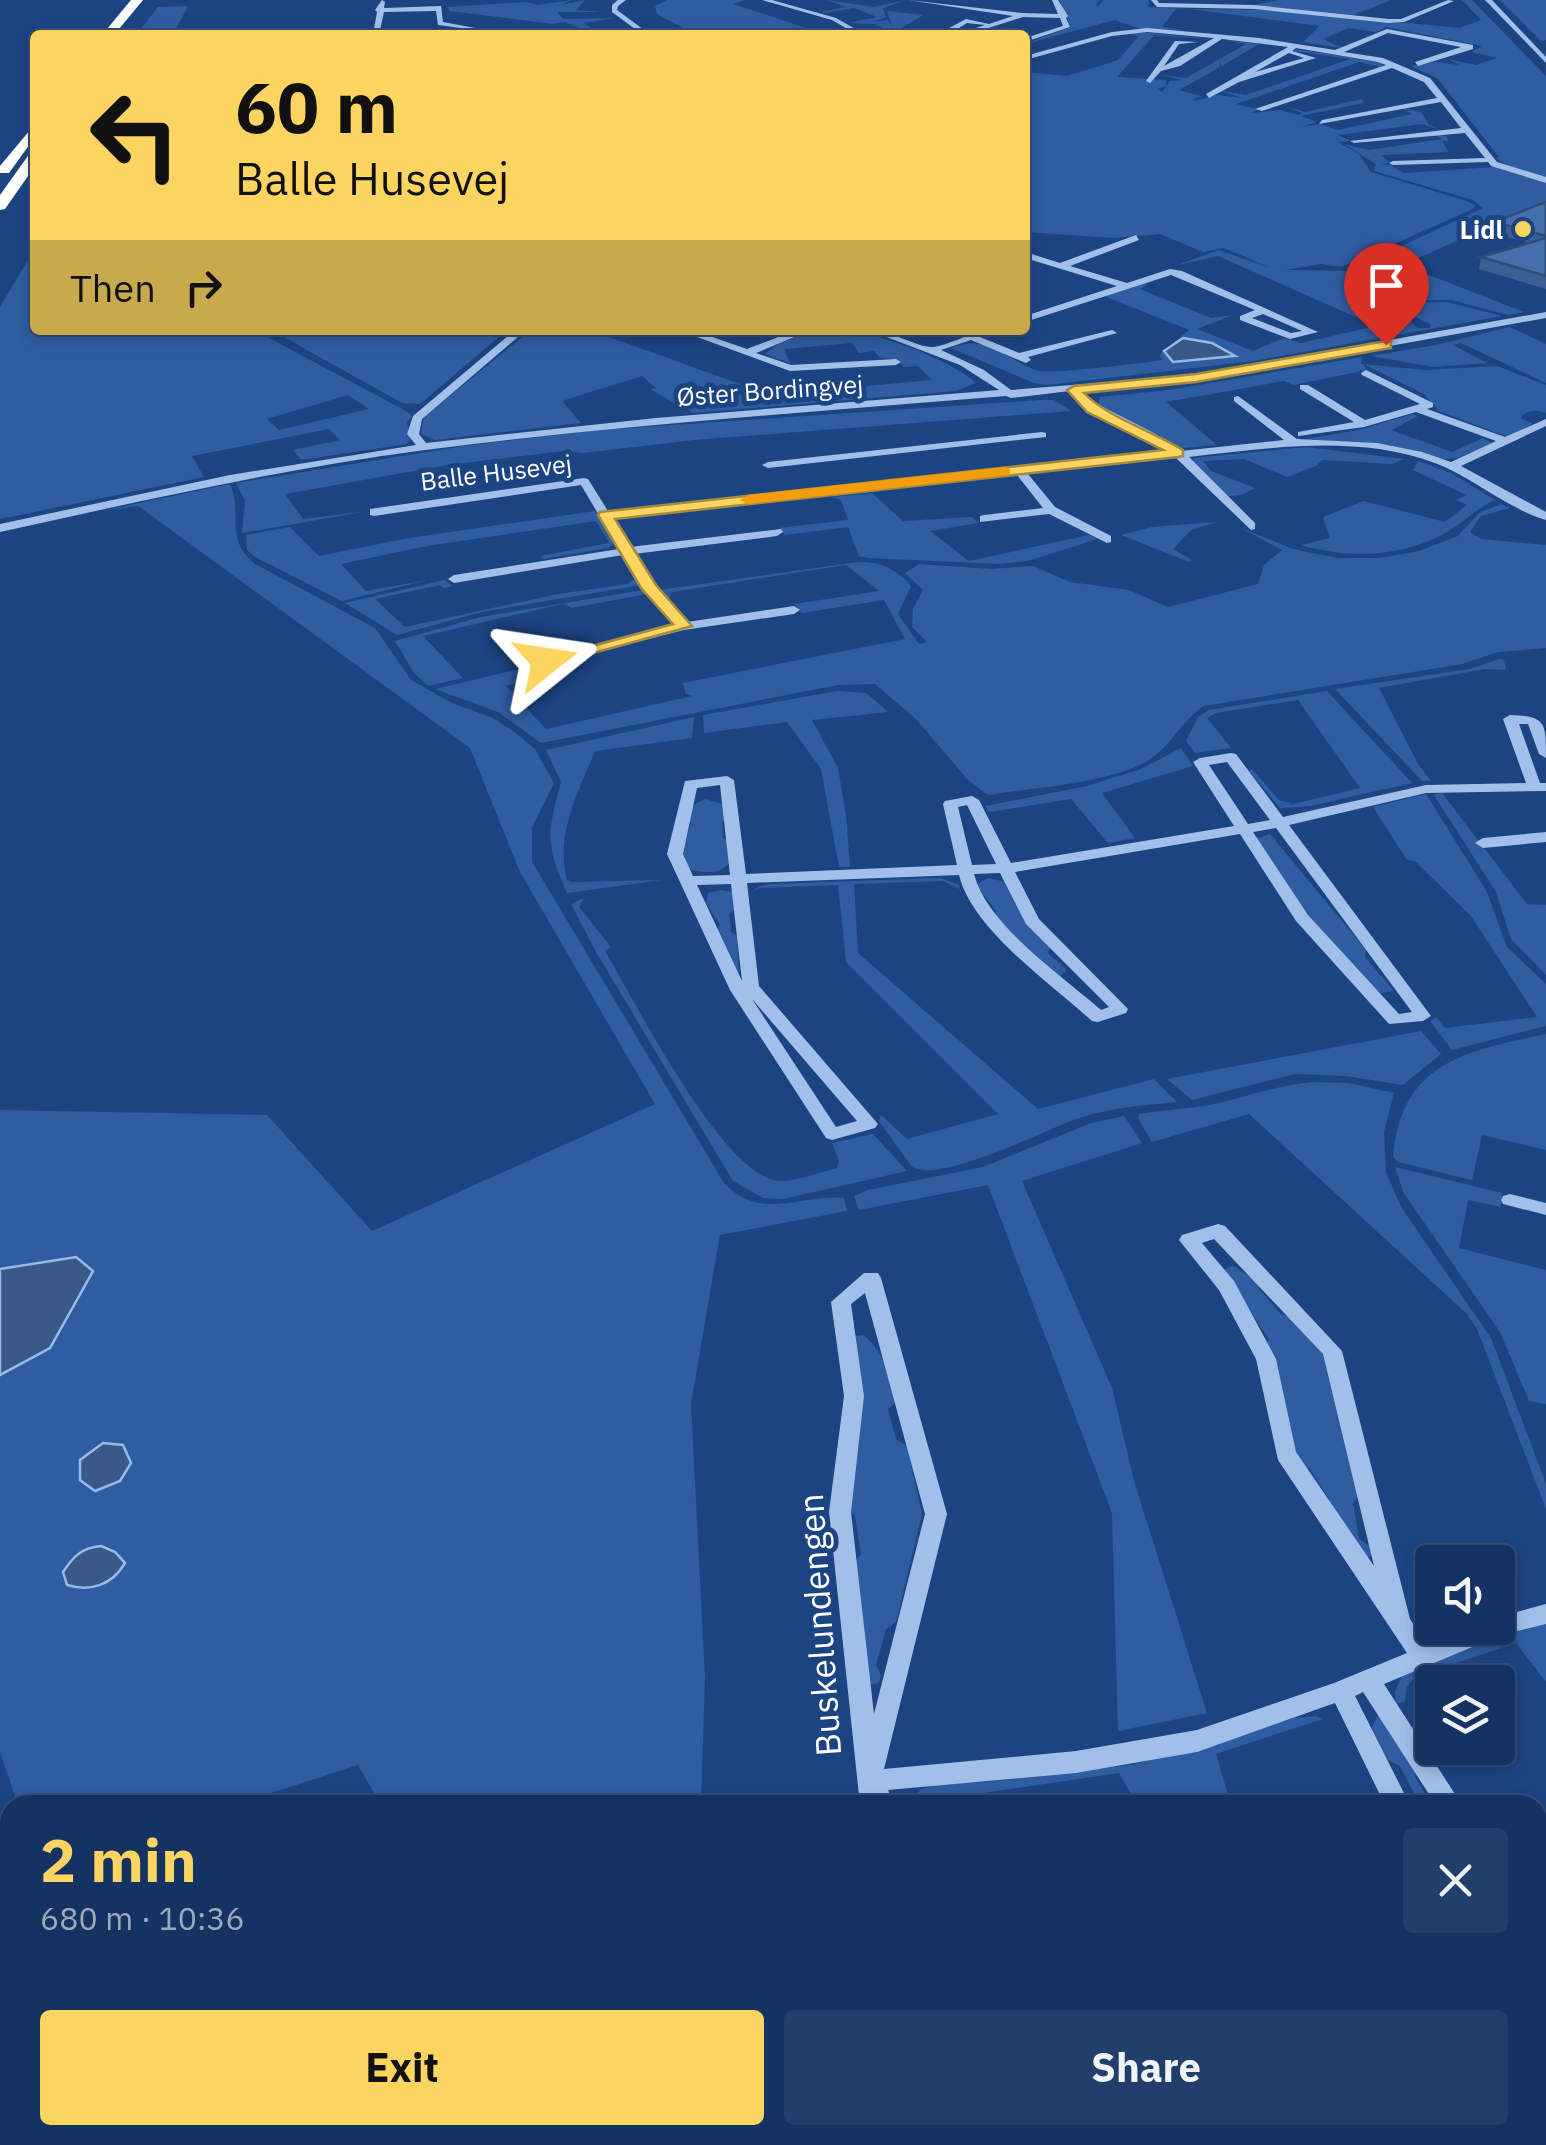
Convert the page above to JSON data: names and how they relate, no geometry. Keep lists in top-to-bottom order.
{
  "streets": {
    "street": ["Øster Bordingvej", "Balle Husevej", "Buskelundengen"]
  },
  "places": ["Lidl"],
  "page": {
    "turn": ["60 m", "Balle Husevej"],
    "then": "Then",
    "heading": ["2 min", "680 m · 10:36"],
    "buttons": ["Exit", "Share"]
  }
}
